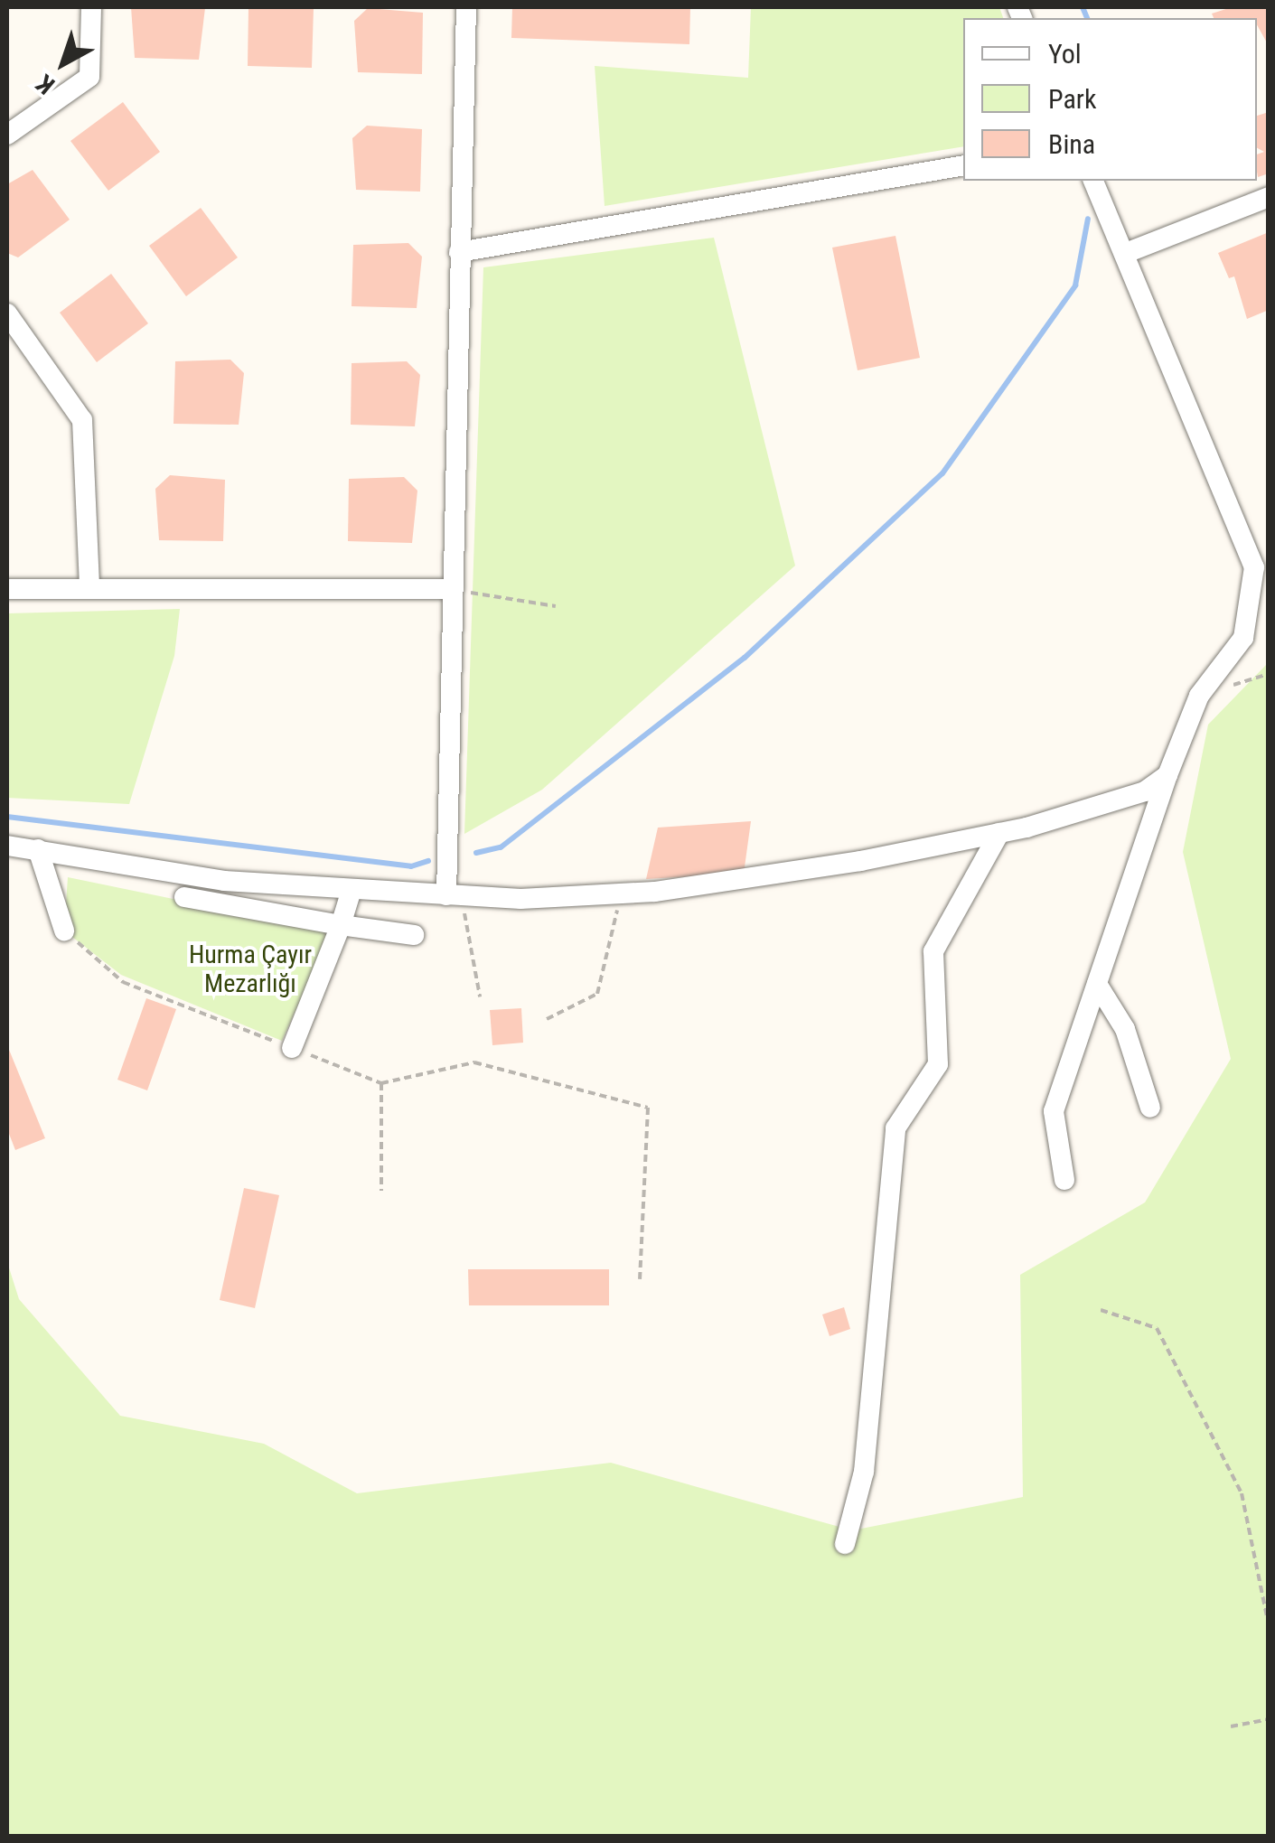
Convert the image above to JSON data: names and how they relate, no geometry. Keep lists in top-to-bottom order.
{
  "parks": ["Hurma Çayır Mezarlığı"],
  "legend": ["Yol", "Park", "Bina"],
  "north": "bottom left"
}
